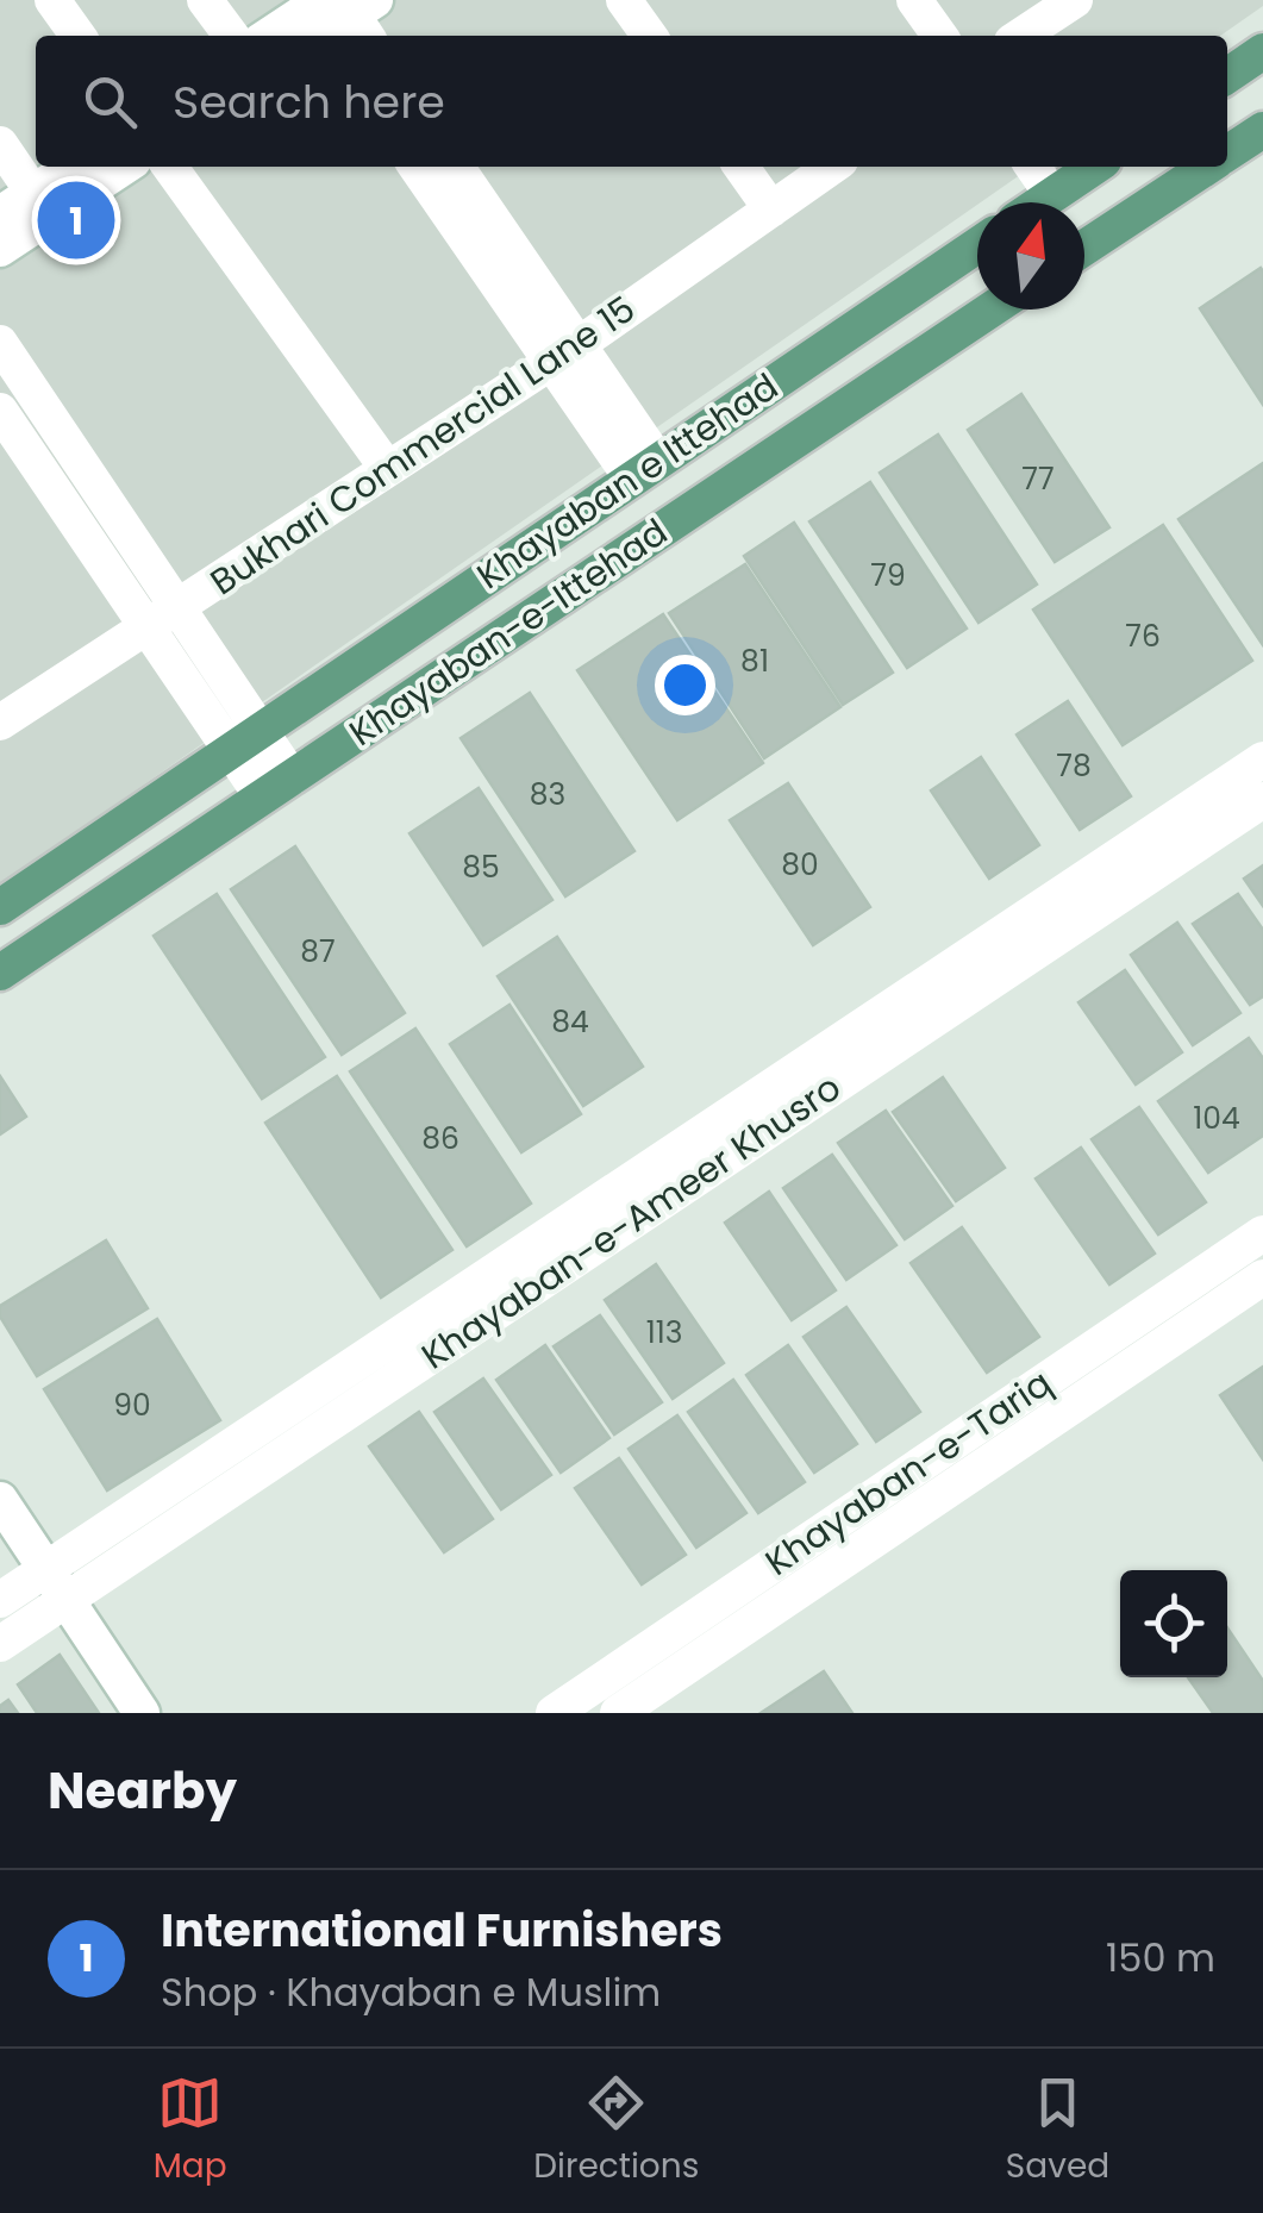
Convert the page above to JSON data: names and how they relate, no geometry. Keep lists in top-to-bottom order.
{
  "streets": {
    "main road": ["Khayaban e Ittehad", "Khayaban-e-Ittehad"],
    "street": ["Bukhari Commercial Lane 15", "Khayaban-e-Ameer Khusro", "Khayaban-e-Tariq"]
  },
  "house_numbers": [
    "77",
    "79",
    "76",
    "81",
    "78",
    "83",
    "80",
    "85",
    "87",
    "84",
    "104",
    "86",
    "113",
    "90"
  ],
  "north": "top",
  "page": {
    "search": "Search here",
    "pins": "1",
    "heading": "Nearby",
    "list": [
      {
        "mark": "1",
        "name": "International Furnishers",
        "note": "Shop · Khayaban e Muslim",
        "value": "150 m"
      }
    ],
    "nav": ["Map", "Directions", "Saved"]
  }
}
